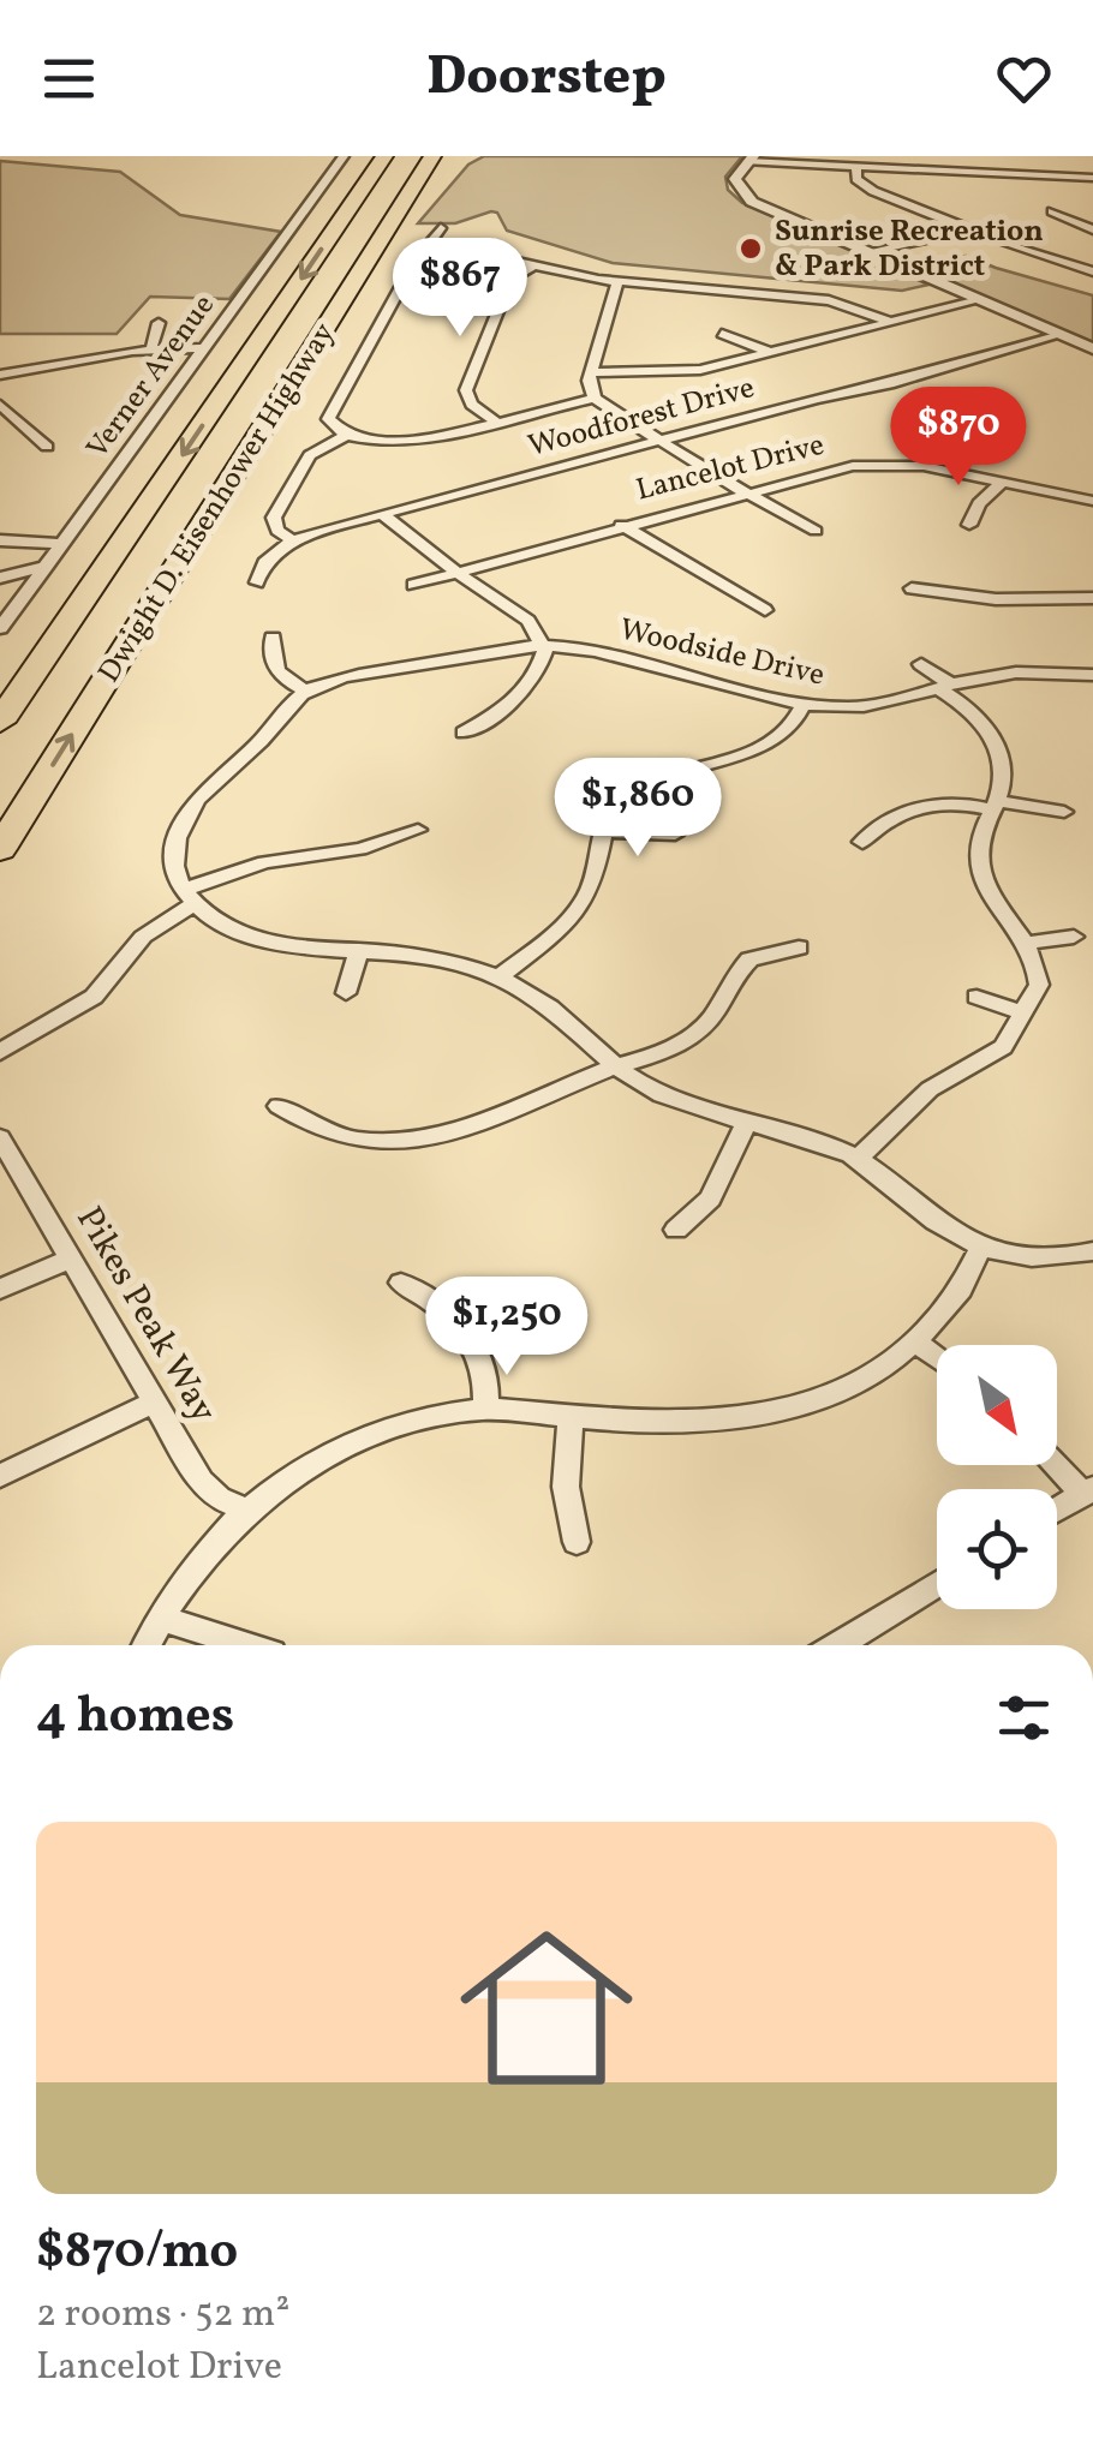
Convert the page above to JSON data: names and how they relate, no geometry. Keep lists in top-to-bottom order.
{
  "streets": {
    "highway": ["Dwight D. Eisenhower Highway"],
    "street": [
      "Verner Avenue",
      "Woodforest Drive",
      "Lancelot Drive",
      "Woodside Drive",
      "Pikes Peak Way"
    ]
  },
  "places": ["Sunrise Recreation & Park District"],
  "north": "bottom right",
  "page": {
    "header": "Doorstep",
    "price": [
      "$867",
      "$870",
      "$1,860",
      "$1,250"
    ],
    "heading": "4 homes",
    "list": [
      {
        "name": "$870/mo",
        "note": "2 rooms · 52 m² · Lancelot Drive"
      }
    ]
  }
}
